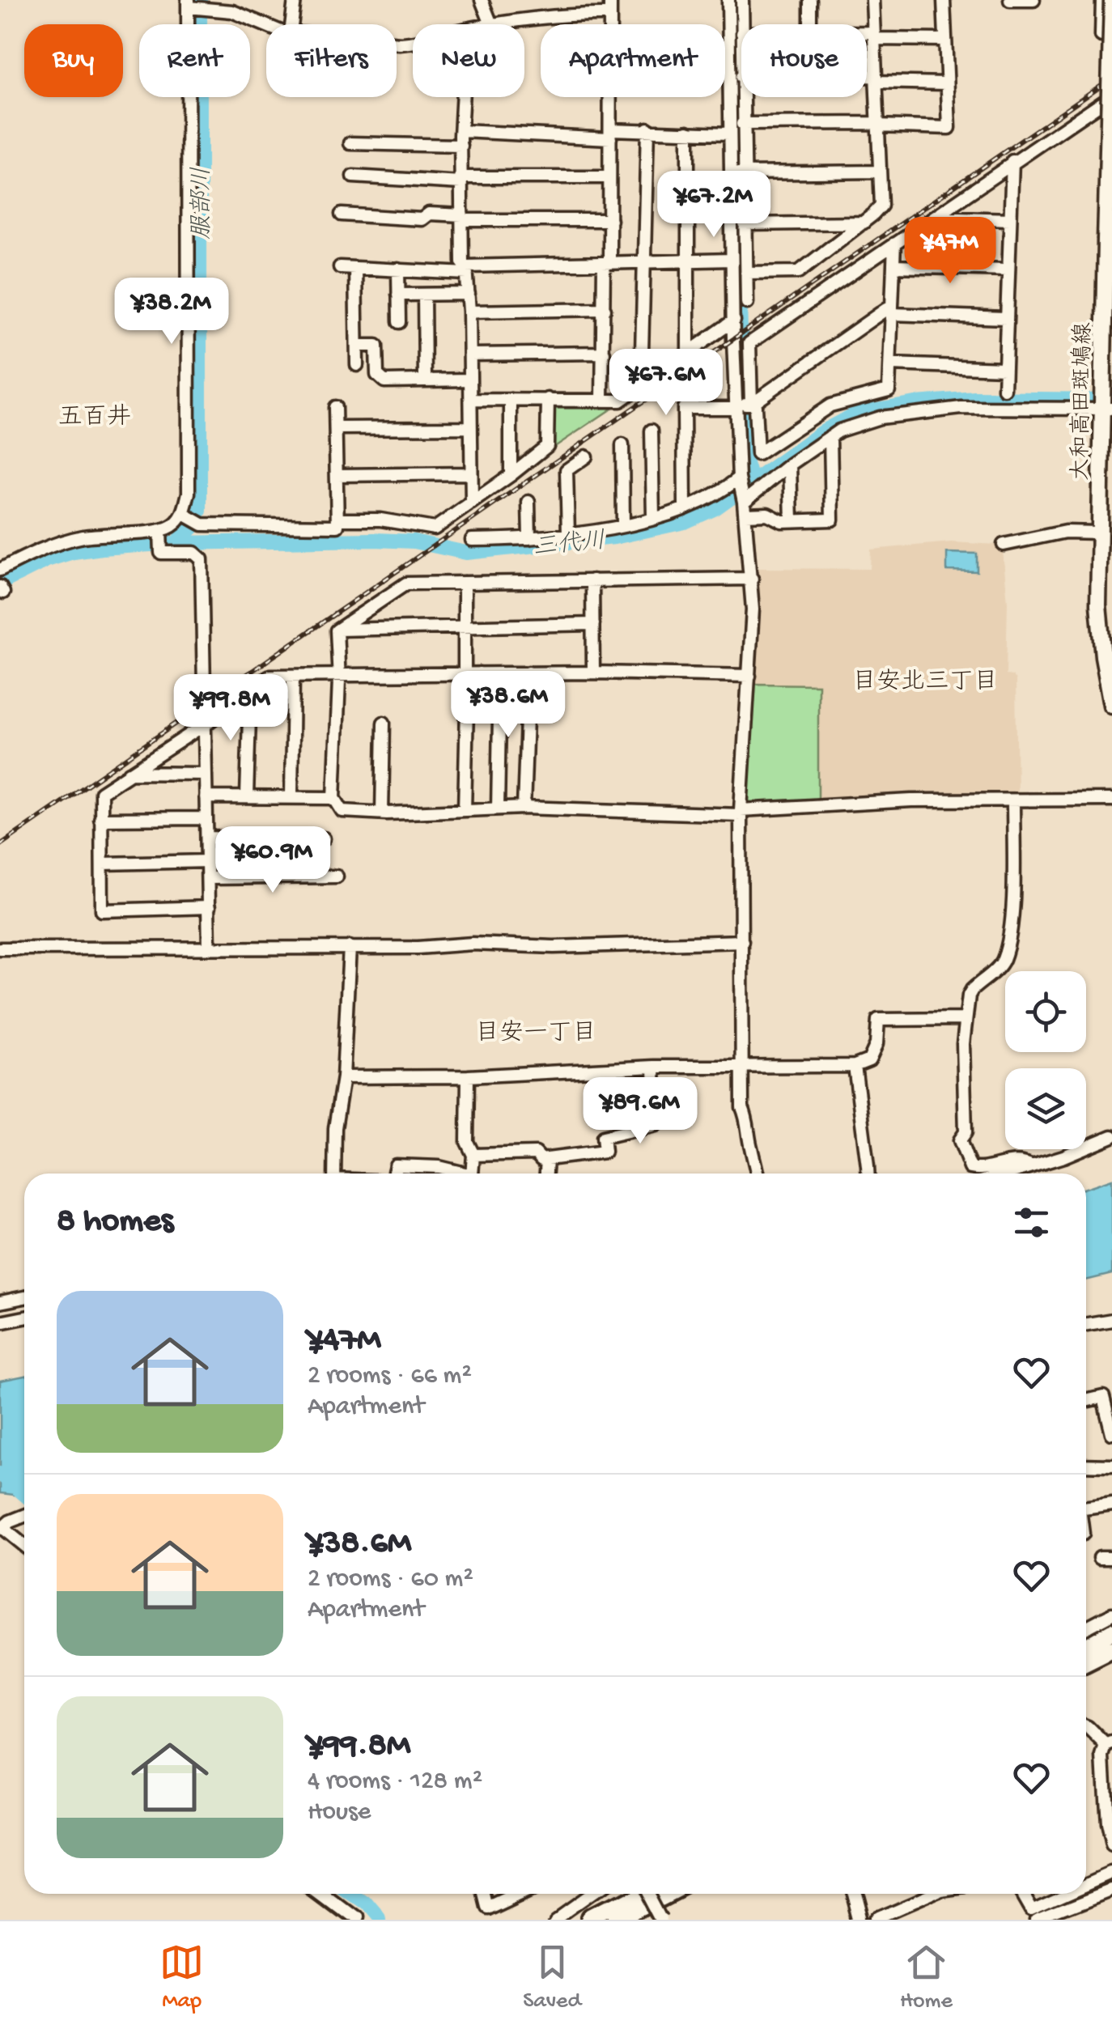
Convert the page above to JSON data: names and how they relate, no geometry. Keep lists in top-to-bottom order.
{
  "streets": {
    "main road": ["大和高田斑鳩線"]
  },
  "districts": ["五百井", "目安北三丁目", "目安一丁目"],
  "water": ["服部川", "三代川"],
  "page": {
    "chip": [
      "Buy",
      "Rent",
      "Filters",
      "New",
      "Apartment",
      "House"
    ],
    "price": [
      "¥67.2M",
      "¥47M",
      "¥38.2M",
      "¥67.6M",
      "¥38.6M",
      "¥99.8M",
      "¥60.9M",
      "¥89.6M"
    ],
    "heading": "8 homes",
    "list": [
      {
        "name": "¥47M",
        "note": "2 rooms · 66 m² · Apartment"
      },
      {
        "name": "¥38.6M",
        "note": "2 rooms · 60 m² · Apartment"
      },
      {
        "name": "¥99.8M",
        "note": "4 rooms · 128 m² · House"
      }
    ],
    "tabs": ["Map", "Saved", "Home"]
  }
}
